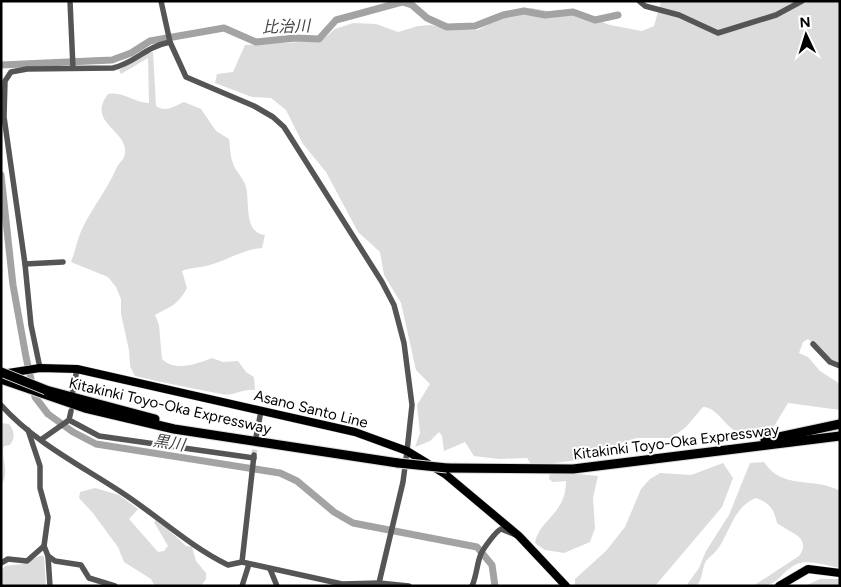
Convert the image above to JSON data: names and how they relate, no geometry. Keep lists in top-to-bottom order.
{
  "streets": {
    "highway": ["Kitakinki Toyo-Oka Expressway"],
    "main road": ["Asano Santo Line"]
  },
  "crossings": [
    ["Kitakinki Toyo-Oka Expressway", "Asano Santo Line"]
  ],
  "water": ["比治川", "黒川"],
  "north": "top"
}
